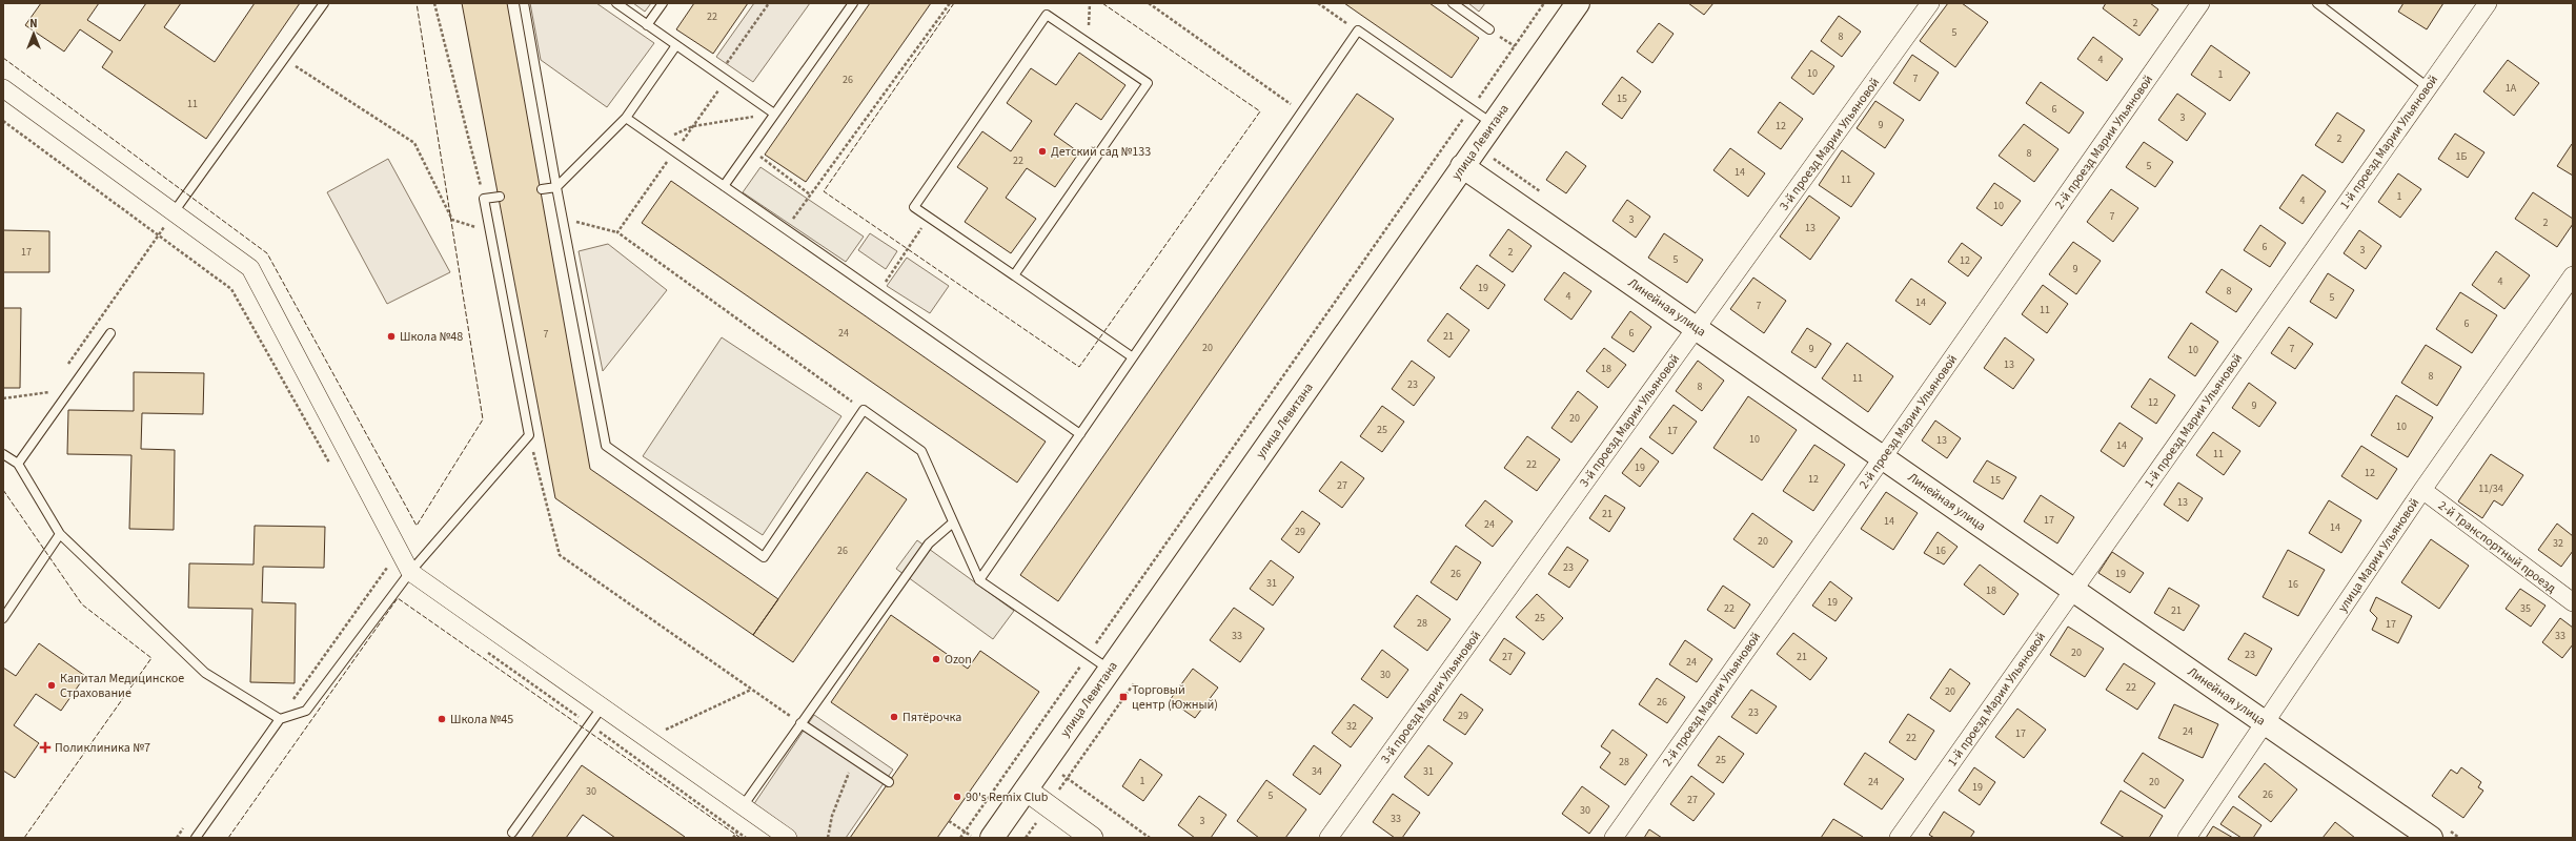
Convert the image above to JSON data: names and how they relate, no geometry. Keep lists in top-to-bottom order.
{
  "streets": {
    "main road": ["улица Левитана", "Линейная улица"],
    "street": [
      "2-й проезд Марии Ульяновой",
      "1-й проезд Марии Ульяновой",
      "3-й проезд Марии Ульяновой",
      "2-й Транспортный проезд",
      "улица Марии Ульяновой"
    ]
  },
  "crossings": [
    ["улица Левитана", "Линейная улица"],
    ["2-й проезд Марии Ульяновой", "Линейная улица"],
    ["1-й проезд Марии Ульяновой", "Линейная улица"],
    ["3-й проезд Марии Ульяновой", "Линейная улица"],
    ["Линейная улица", "улица Марии Ульяновой"],
    ["2-й Транспортный проезд", "улица Марии Ульяновой"]
  ],
  "places": {
    "other": [
      "Детский сад №133",
      "Школа №48",
      "Ozon",
      "Капитал Медицинское Страхование",
      "Пятёрочка",
      "Школа №45",
      "90's Remix Club"
    ],
    "transit": ["Торговый центр (Южный)"],
    "health": ["Поликлиника №7"]
  },
  "house_numbers": [
    "22",
    "2",
    "5",
    "8",
    "4",
    "10",
    "1",
    "7",
    "26",
    "1А",
    "15",
    "11",
    "6",
    "3",
    "9",
    "12",
    "2",
    "8",
    "1Б",
    "22",
    "5",
    "14",
    "11",
    "1",
    "4",
    "10",
    "7",
    "3",
    "2",
    "13",
    "6",
    "3",
    "17",
    "2",
    "5",
    "12",
    "9",
    "4",
    "19",
    "8",
    "4",
    "5",
    "14",
    "7",
    "11",
    "6",
    "24",
    "6",
    "7",
    "21",
    "20",
    "9",
    "7",
    "10",
    "13",
    "18",
    "8",
    "11",
    "23",
    "8",
    "12",
    "9",
    "20",
    "10",
    "25",
    "17",
    "10",
    "13",
    "14",
    "11",
    "22",
    "19",
    "12",
    "12",
    "15",
    "27",
    "11/34",
    "13",
    "21",
    "17",
    "14",
    "24",
    "14",
    "29",
    "20",
    "32",
    "26",
    "16",
    "23",
    "26",
    "19",
    "31",
    "16",
    "18",
    "19",
    "22",
    "35",
    "21",
    "25",
    "28",
    "17",
    "33",
    "33",
    "20",
    "23",
    "27",
    "21",
    "24",
    "30",
    "22",
    "20",
    "26",
    "23",
    "29",
    "32",
    "24",
    "17",
    "22",
    "25",
    "28",
    "34",
    "31",
    "1",
    "24",
    "20",
    "19",
    "30",
    "26",
    "5",
    "27",
    "30",
    "33",
    "3"
  ],
  "north": "top"
}
